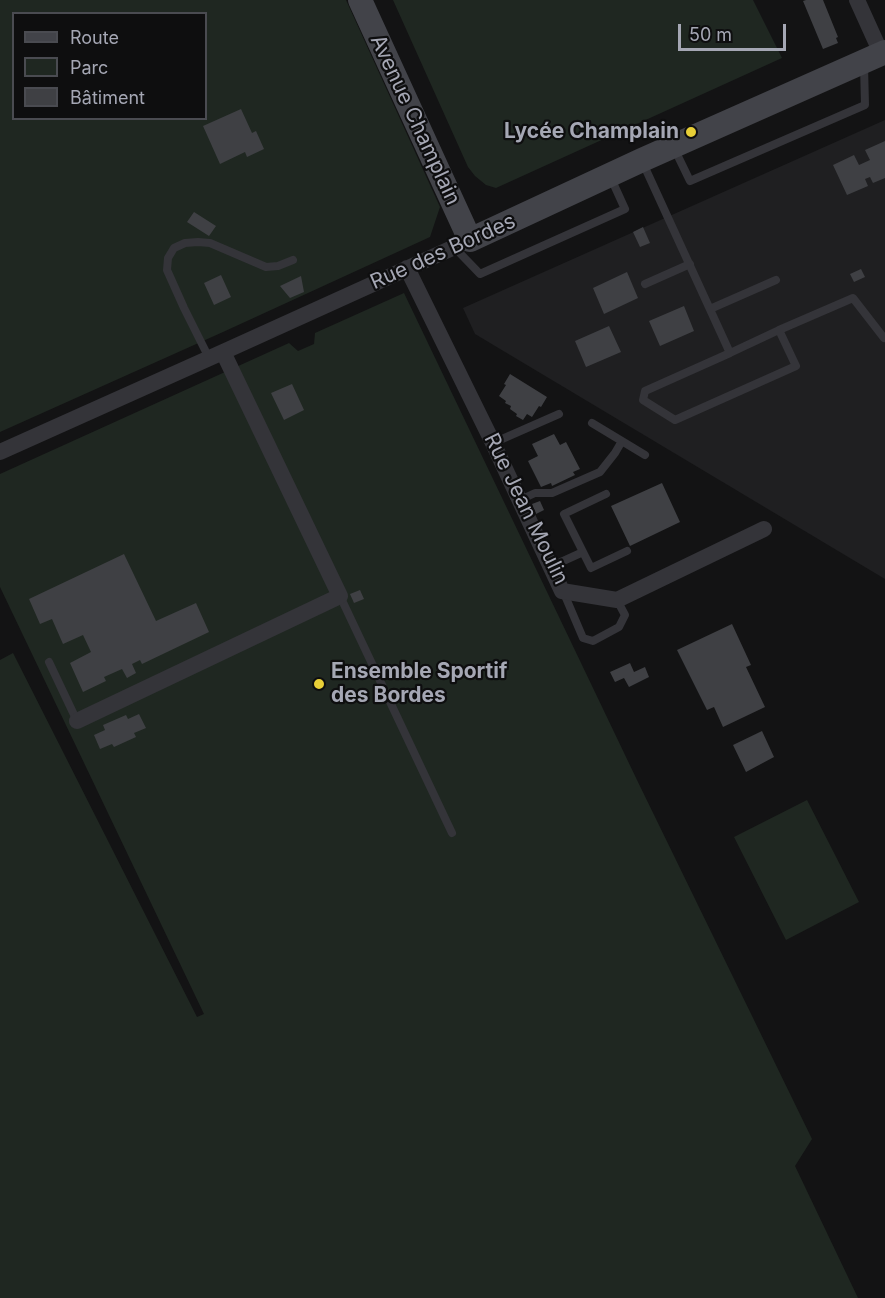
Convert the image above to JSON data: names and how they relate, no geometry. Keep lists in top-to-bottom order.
{
  "streets": {
    "street": ["Avenue Champlain", "Rue des Bordes", "Rue Jean Moulin"]
  },
  "crossings": [
    ["Avenue Champlain", "Rue des Bordes"],
    ["Rue des Bordes", "Rue Jean Moulin"]
  ],
  "places": ["Lycée Champlain", "Ensemble Sportif des Bordes"],
  "legend": ["Route", "Parc", "Bâtiment"],
  "scale_bar": "50 m"
}
